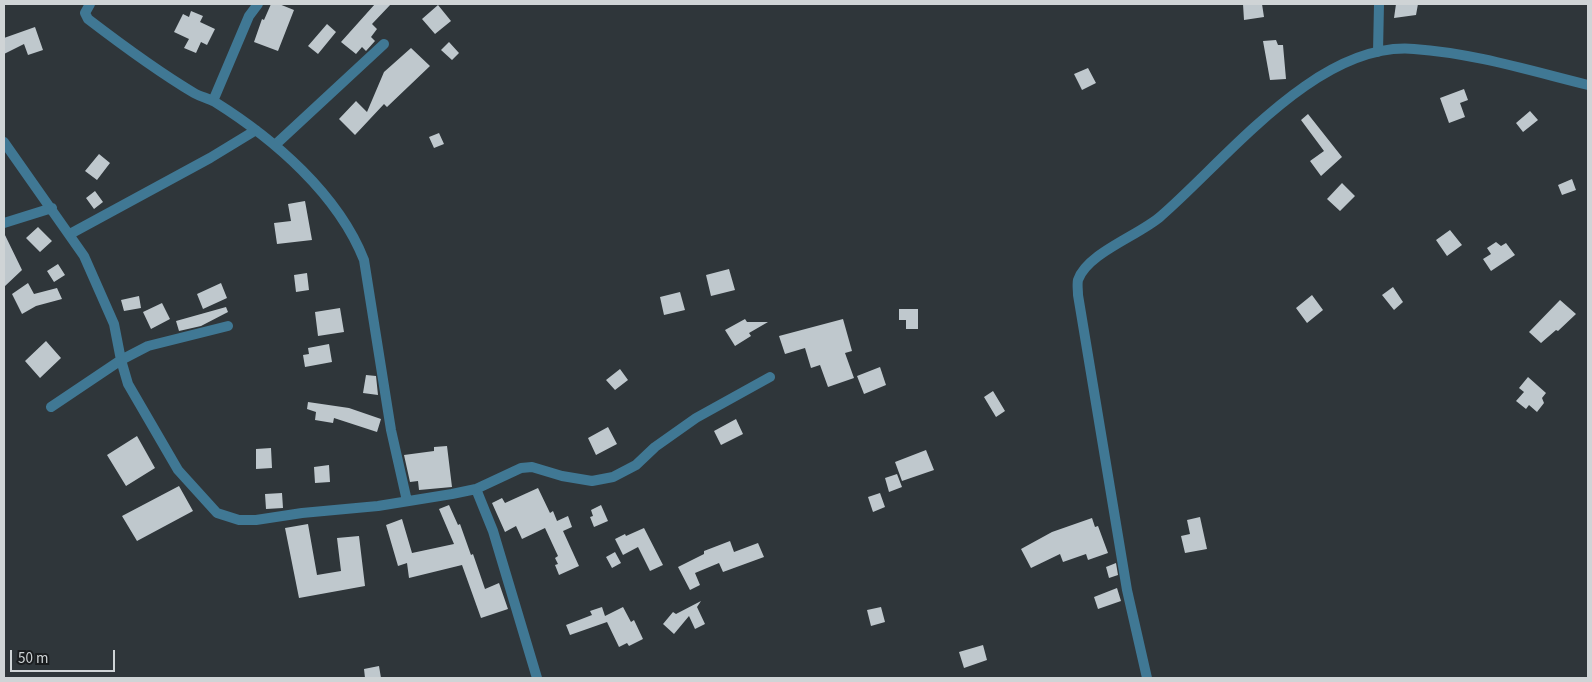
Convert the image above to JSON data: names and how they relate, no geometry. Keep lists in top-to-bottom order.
{
  "scale_bar": "50 m"
}
